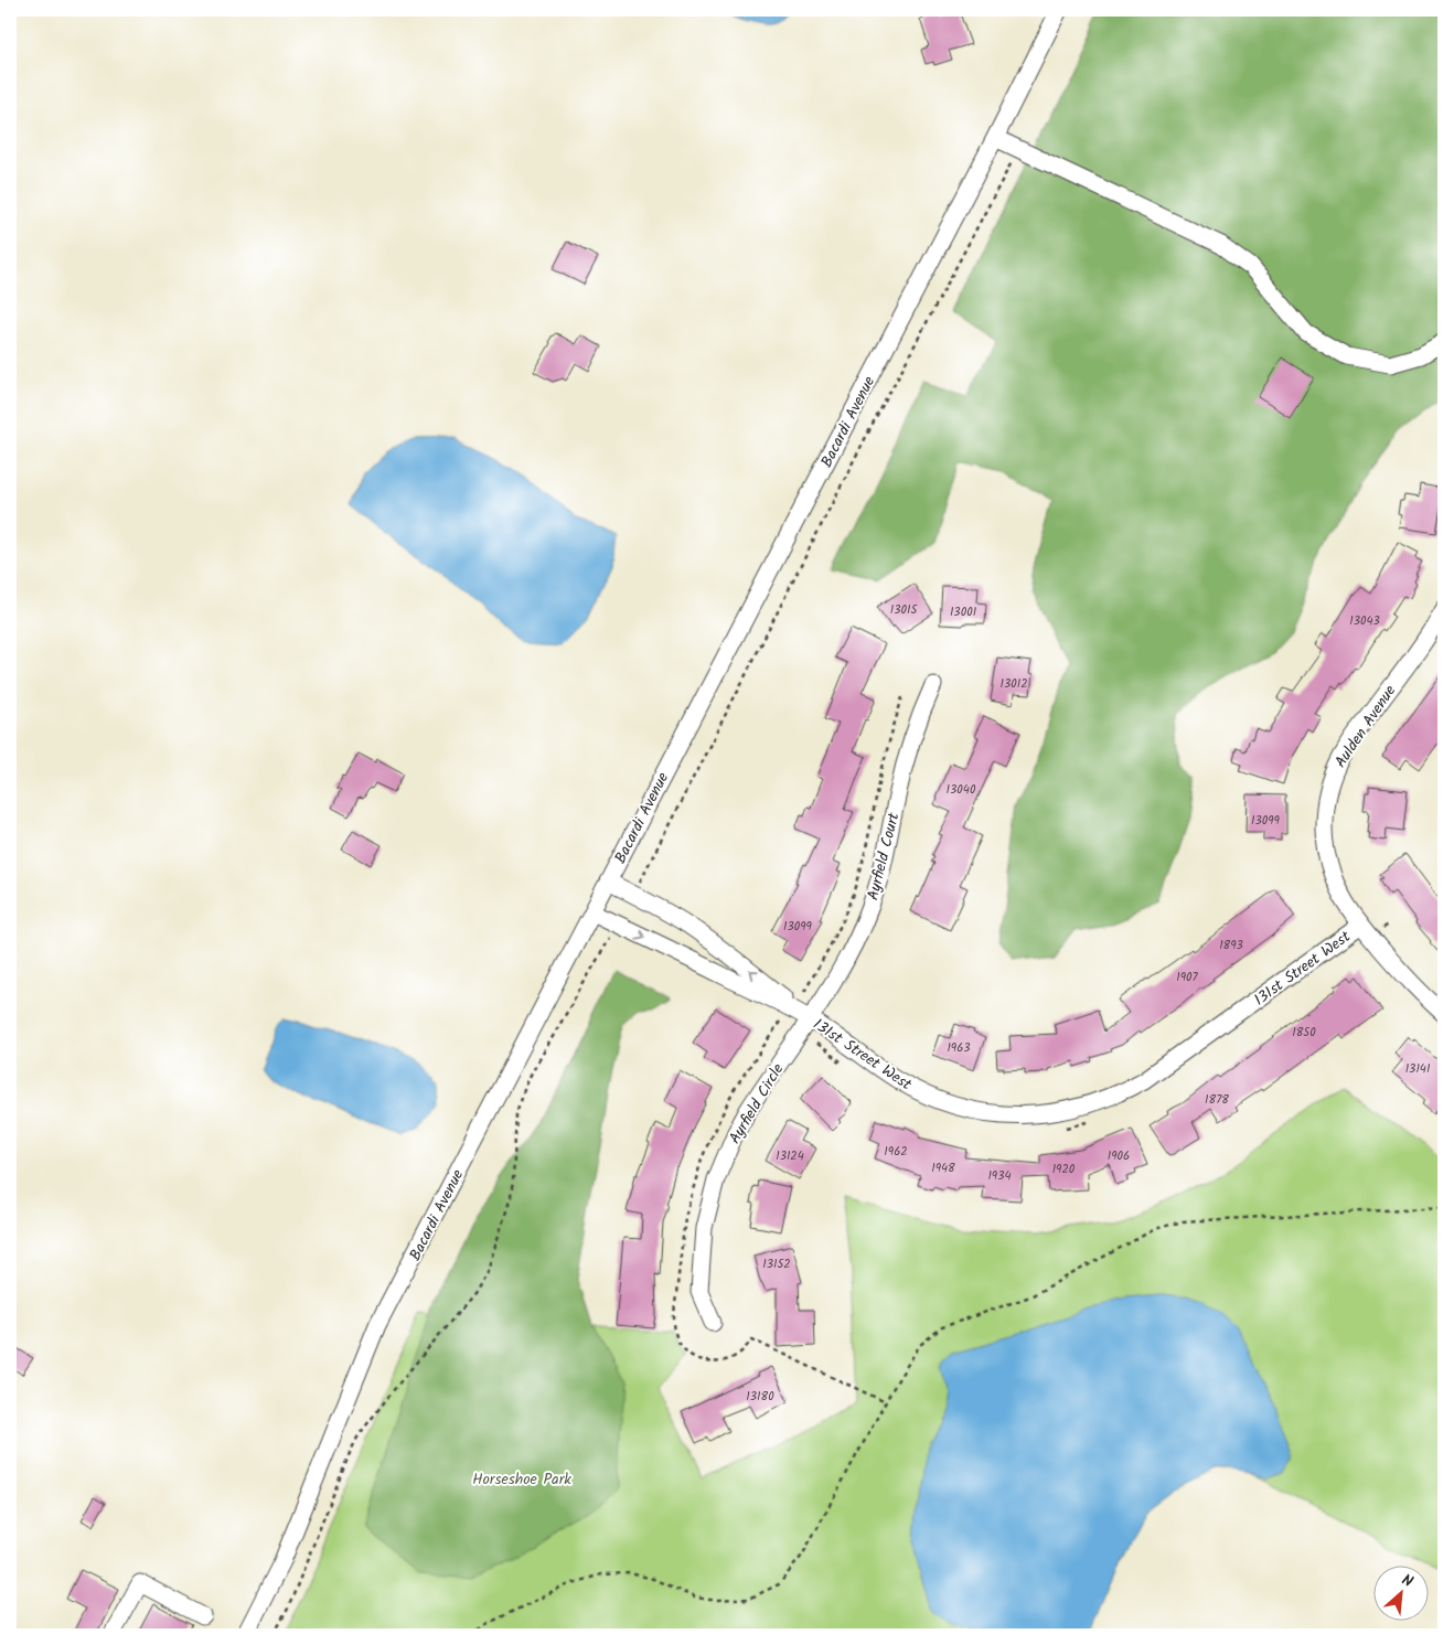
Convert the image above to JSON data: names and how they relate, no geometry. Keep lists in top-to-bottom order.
{
  "streets": {
    "street": [
      "Bacardi Avenue",
      "Aulden Avenue",
      "Ayrfield Court",
      "131st Street West",
      "Ayrfield Circle"
    ]
  },
  "crossings": [
    ["Bacardi Avenue", "131st Street West"],
    ["Aulden Avenue", "131st Street West"],
    ["Ayrfield Court", "131st Street West"],
    ["Ayrfield Court", "Ayrfield Circle"],
    ["131st Street West", "Ayrfield Circle"]
  ],
  "parks": ["Horseshoe Park"],
  "house_numbers": [
    "13015",
    "13001",
    "13043",
    "13012",
    "13040",
    "13099",
    "13099",
    "1893",
    "1907",
    "1850",
    "1963",
    "13141",
    "1878",
    "1962",
    "13124",
    "1906",
    "1948",
    "1920",
    "1934",
    "13152",
    "13180"
  ],
  "north": "top right"
}
